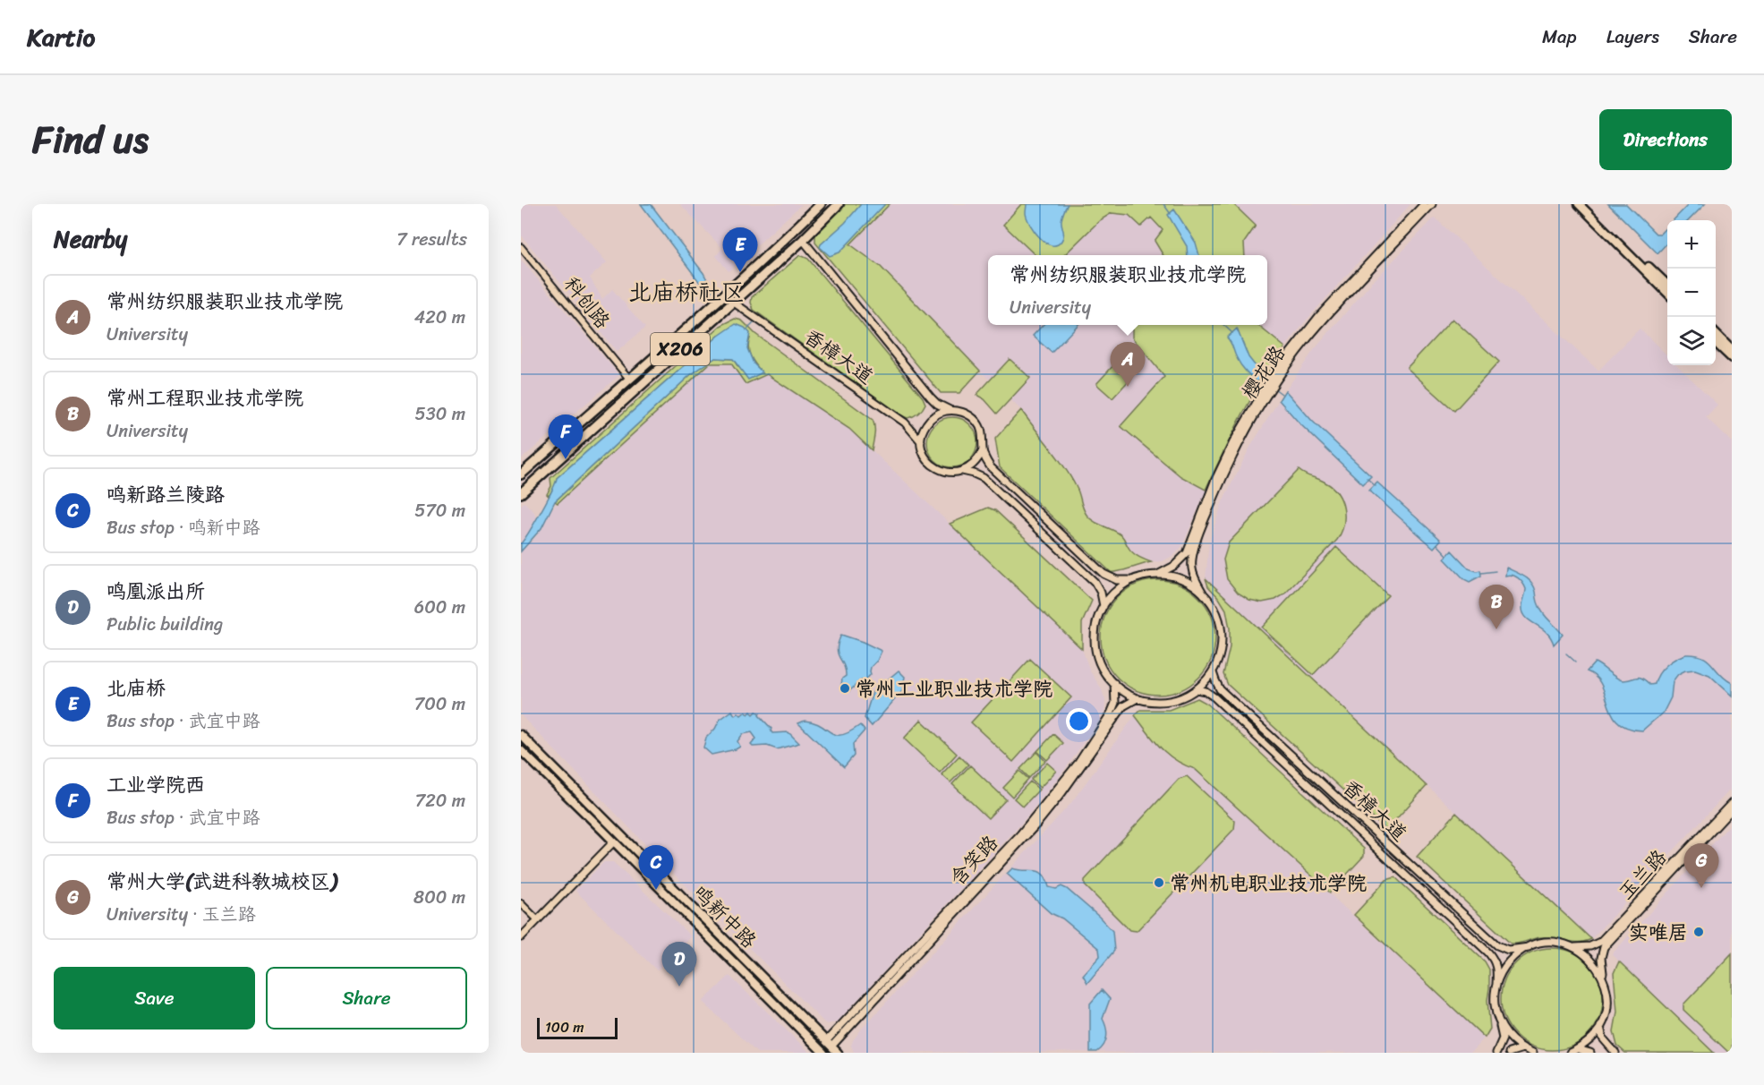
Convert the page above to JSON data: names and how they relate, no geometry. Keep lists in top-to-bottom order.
{
  "streets": {
    "main road": ["X206", "鸣新中路"],
    "street": [
      "科创路",
      "香樟大道",
      "樱花路",
      "含笑路",
      "玉兰路"
    ]
  },
  "crossings": [
    ["科创路", "X206"],
    ["X206", "香樟大道"],
    ["香樟大道", "樱花路"],
    ["香樟大道", "含笑路"],
    ["香樟大道", "玉兰路"],
    ["樱花路", "含笑路"],
    ["含笑路", "鸣新中路"]
  ],
  "districts": ["北庙桥社区"],
  "places": ["常州工业职业技术学院", "常州机电职业技术学院", "实唯居"],
  "scale_bar": "100 m",
  "page": {
    "header": "Kartio",
    "nav": ["Map", "Layers", "Share"],
    "title": "Find us",
    "buttons": [
      "Directions",
      ["Save", "Share"]
    ],
    "heading": ["Nearby", "7 results"],
    "map_buttons": ["+", "−"],
    "pins": [
      "E",
      "A",
      "F",
      "B",
      "G",
      "C",
      "D"
    ],
    "popup": ["常州纺织服装职业技术学院", "University"],
    "list": [
      {
        "mark": "A",
        "name": "常州纺织服装职业技术学院",
        "note": "University",
        "value": "420 m"
      },
      {
        "mark": "B",
        "name": "常州工程职业技术学院",
        "note": "University",
        "value": "530 m"
      },
      {
        "mark": "C",
        "name": "鸣新路兰陵路",
        "note": "Bus stop · 鸣新中路",
        "value": "570 m"
      },
      {
        "mark": "D",
        "name": "鸣凰派出所",
        "note": "Public building",
        "value": "600 m"
      },
      {
        "mark": "E",
        "name": "北庙桥",
        "note": "Bus stop · 武宜中路",
        "value": "700 m"
      },
      {
        "mark": "F",
        "name": "工业学院西",
        "note": "Bus stop · 武宜中路",
        "value": "720 m"
      },
      {
        "mark": "G",
        "name": "常州大学(武进科教城校区)",
        "note": "University · 玉兰路",
        "value": "800 m"
      }
    ],
    "scale": "100 m"
  }
}
